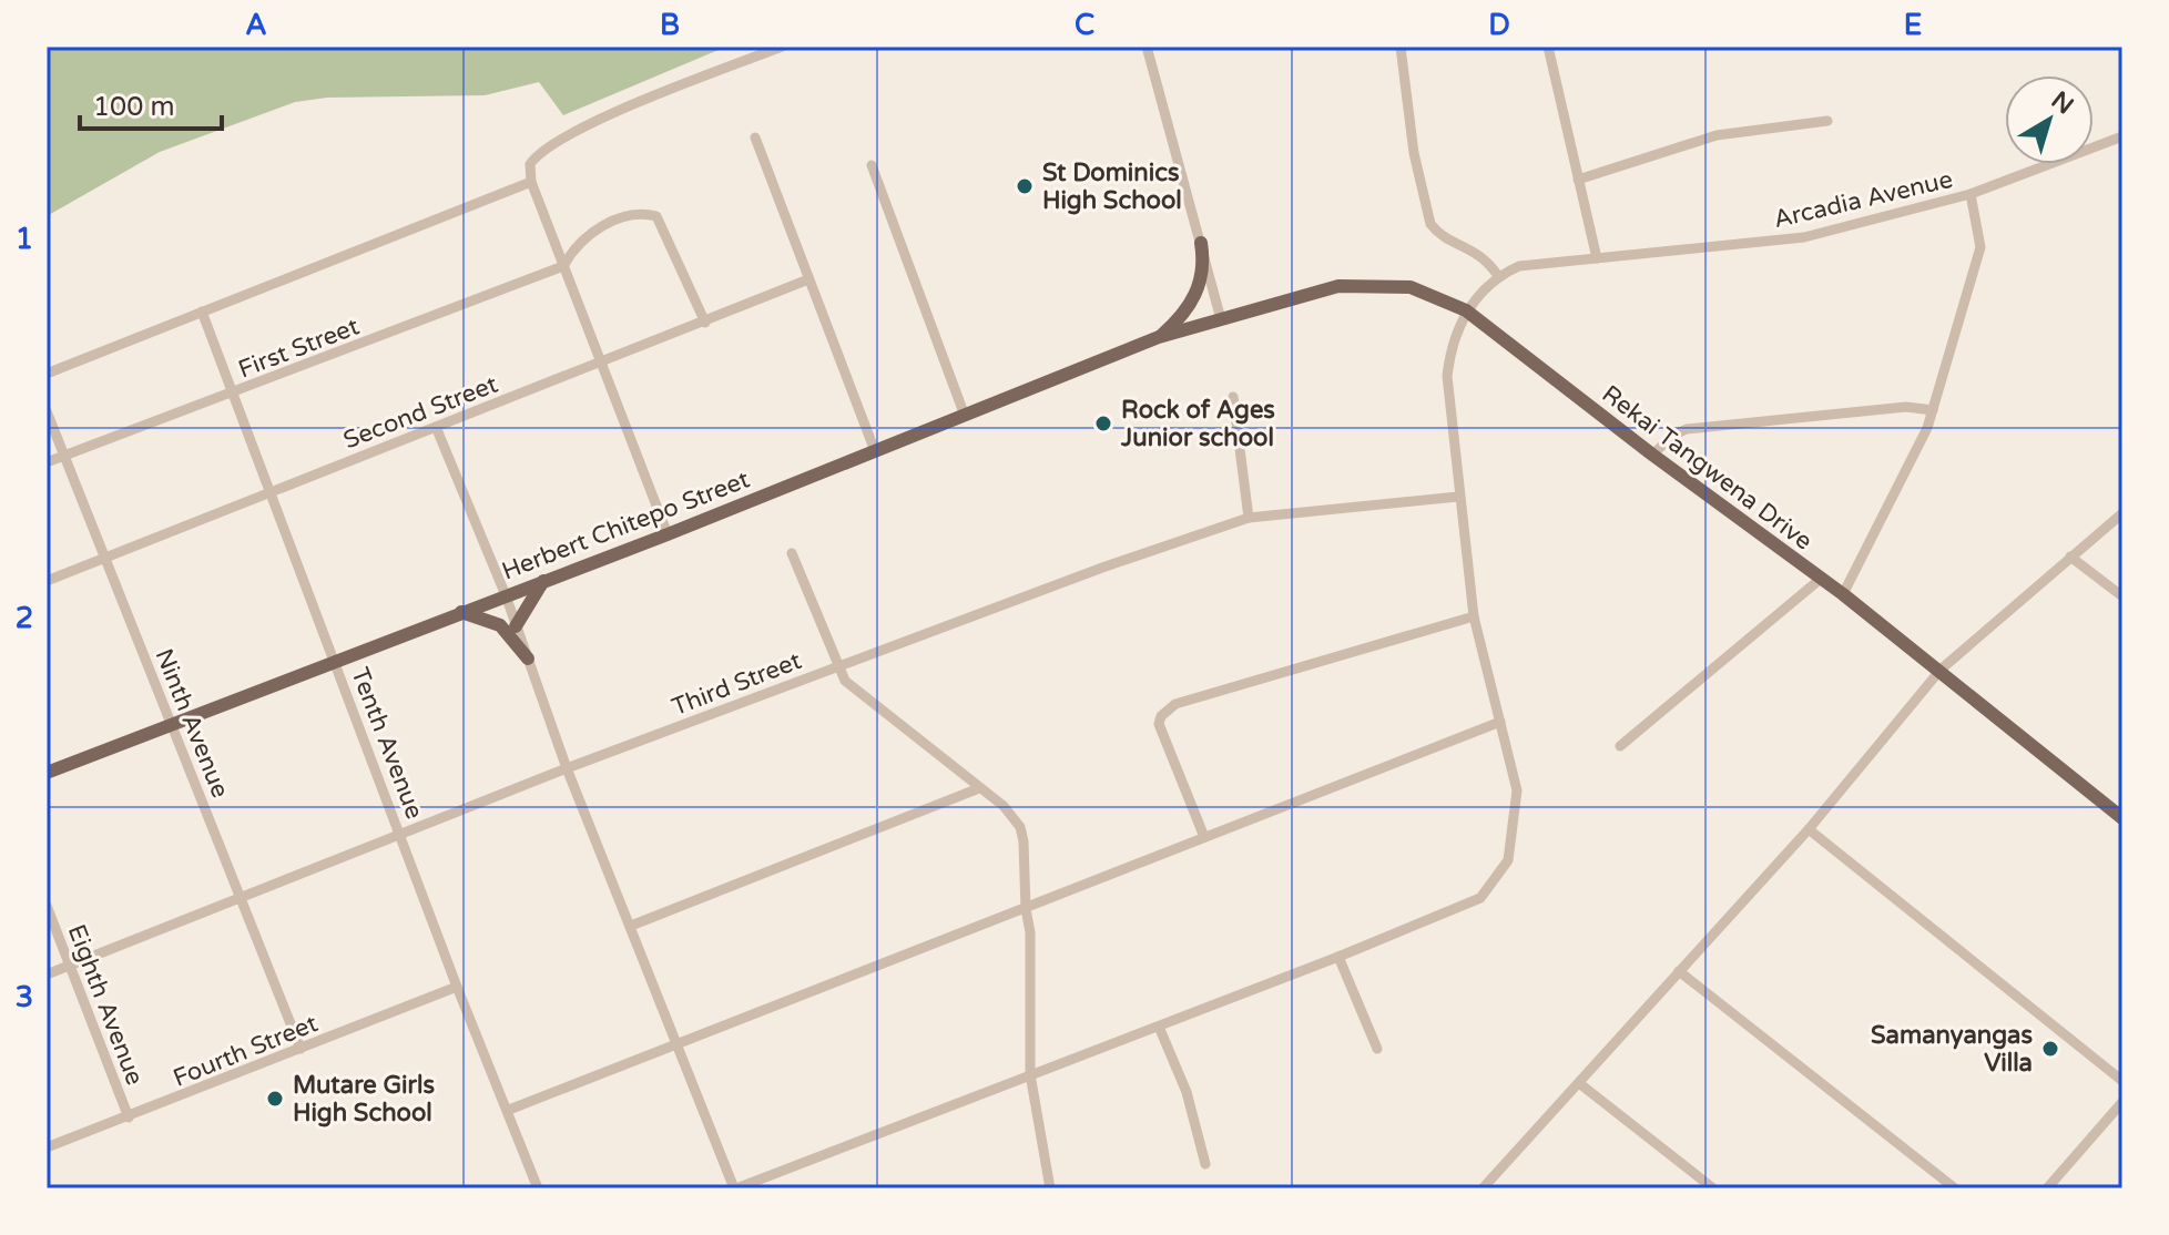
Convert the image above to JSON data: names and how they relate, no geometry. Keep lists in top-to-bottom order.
{
  "streets": {
    "main road": ["Rekai Tangwena Drive", "Herbert Chitepo Street"],
    "street": [
      "Arcadia Avenue",
      "First Street",
      "Second Street",
      "Third Street",
      "Ninth Avenue",
      "Tenth Avenue",
      "Eighth Avenue",
      "Fourth Street"
    ]
  },
  "crossings": [
    ["First Street", "Ninth Avenue"],
    ["First Street", "Tenth Avenue"],
    ["Second Street", "Ninth Avenue"],
    ["Second Street", "Tenth Avenue"],
    ["Rekai Tangwena Drive", "Herbert Chitepo Street"],
    ["Herbert Chitepo Street", "Ninth Avenue"],
    ["Herbert Chitepo Street", "Tenth Avenue"],
    ["Third Street", "Ninth Avenue"],
    ["Third Street", "Tenth Avenue"],
    ["Third Street", "Eighth Avenue"],
    ["Ninth Avenue", "Fourth Street"],
    ["Tenth Avenue", "Fourth Street"],
    ["Eighth Avenue", "Fourth Street"]
  ],
  "places": [
    "St Dominics High School",
    "Rock of Ages Junior school",
    "Samanyangas Villa",
    "Mutare Girls High School"
  ],
  "scale_bar": "100 m",
  "north": "top right",
  "grid": {
    "columns": [
      "A",
      "B",
      "C",
      "D",
      "E"
    ],
    "rows": ["1", "2", "3"]
  }
}
